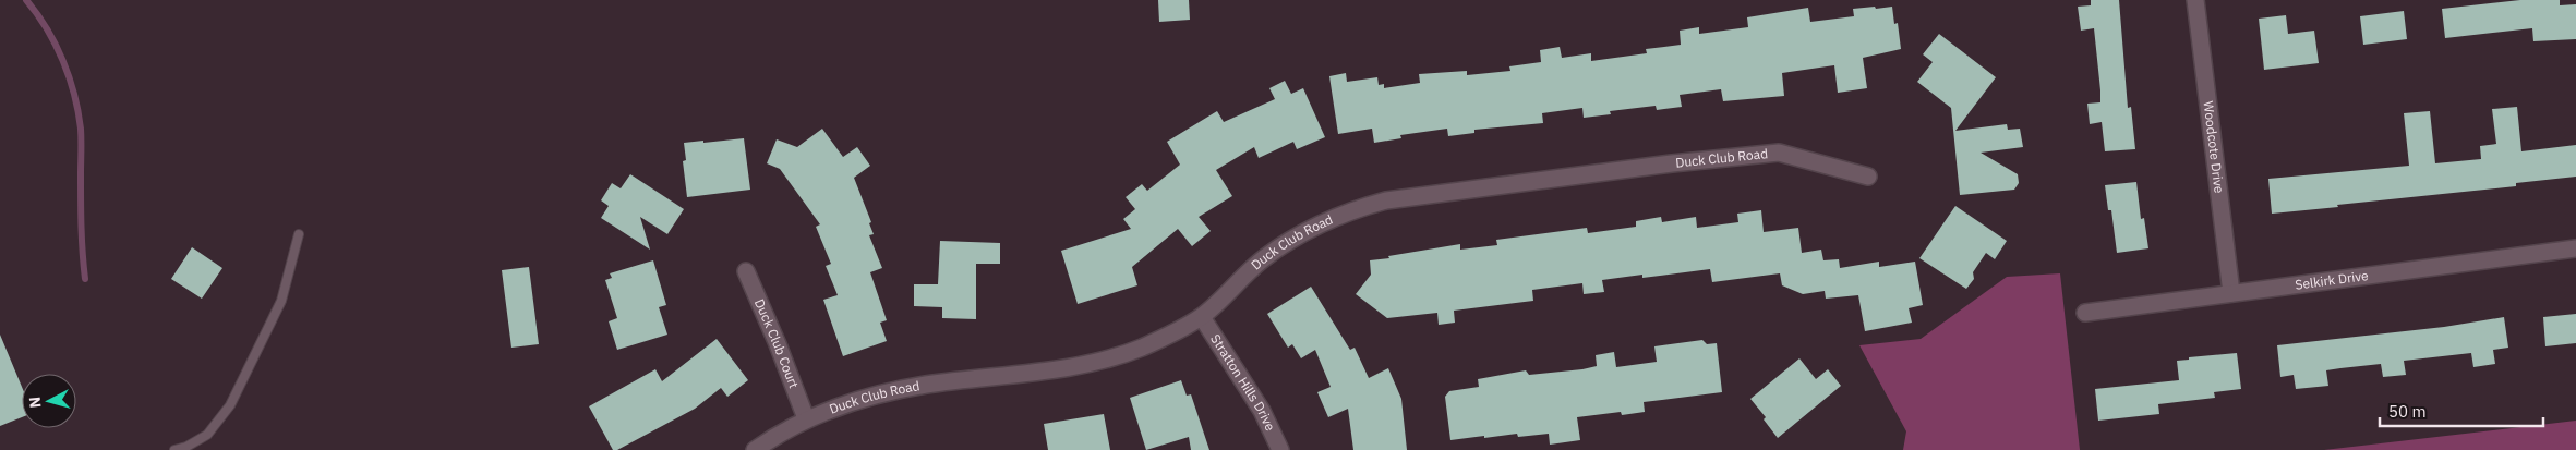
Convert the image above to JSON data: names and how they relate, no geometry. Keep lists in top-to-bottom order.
{
  "streets": {
    "street": [
      "Woodcote Drive",
      "Duck Club Road",
      "Selkirk Drive",
      "Duck Club Court",
      "Stratton Hills Drive"
    ]
  },
  "crossings": [
    ["Woodcote Drive", "Selkirk Drive"],
    ["Duck Club Road", "Duck Club Court"],
    ["Duck Club Road", "Stratton Hills Drive"]
  ],
  "scale_bar": "50 m",
  "north": "left"
}
